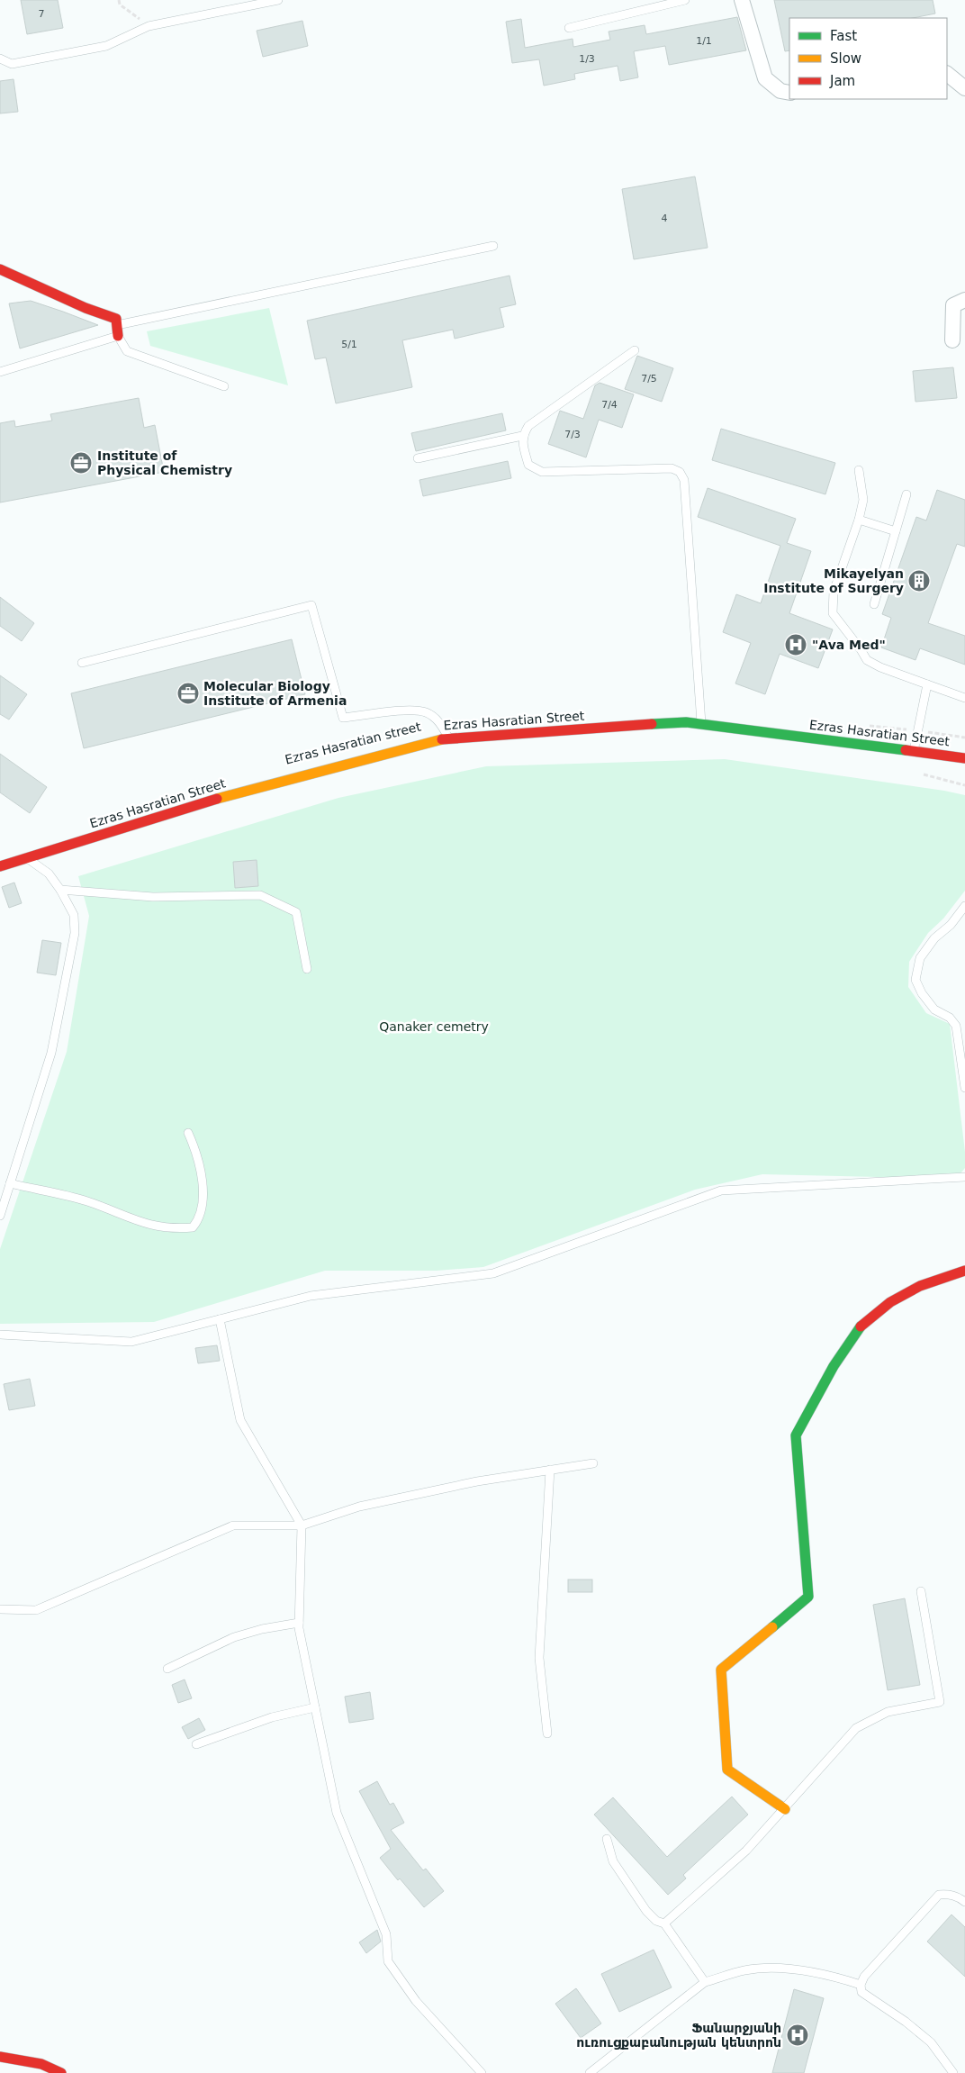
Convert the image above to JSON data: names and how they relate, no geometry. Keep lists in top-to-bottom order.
{
  "streets": {
    "street": ["Ezras Hasratian Street", "Ezras Hasratian street"]
  },
  "crossings": [
    ["Ezras Hasratian Street", "Ezras Hasratian street"]
  ],
  "parks": ["Qanaker cemetry"],
  "places": {
    "office": ["Institute of Physical Chemistry", "Molecular Biology Institute of Armenia"],
    "building": ["Mikayelyan Institute of Surgery"],
    "hospital": ["\"Ava Med\"", "Ֆանարջյանի ուռուցքաբանության կենտրոն"]
  },
  "house_numbers": [
    "7",
    "1/1",
    "1/3",
    "4",
    "5/1",
    "7/5",
    "7/4",
    "7/3"
  ],
  "legend": ["Fast", "Slow", "Jam"]
}
